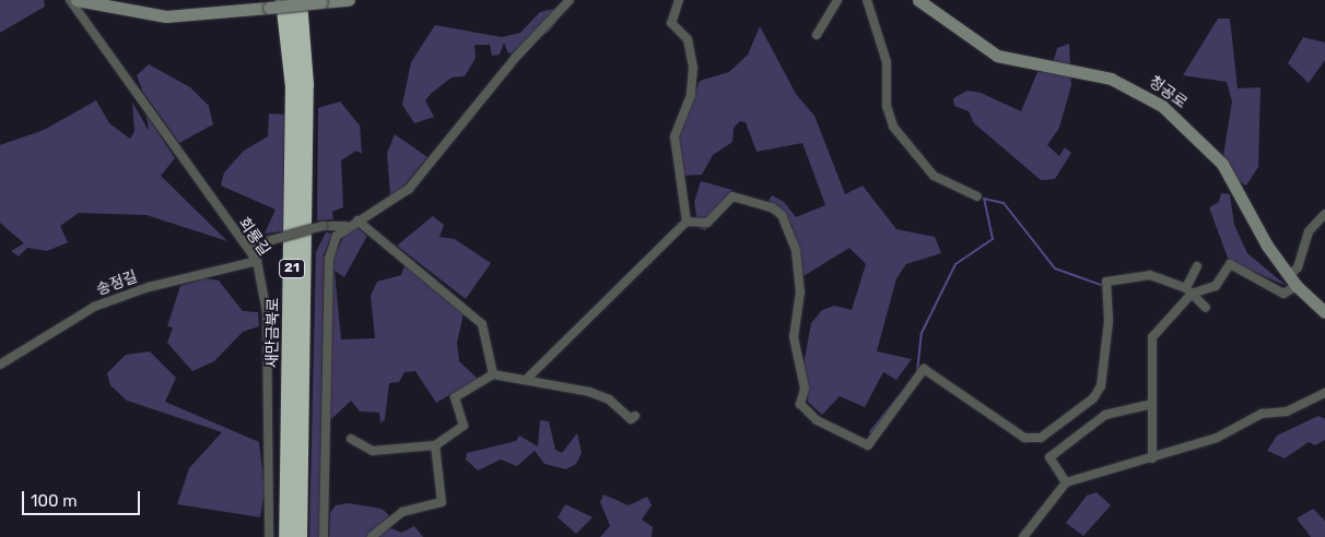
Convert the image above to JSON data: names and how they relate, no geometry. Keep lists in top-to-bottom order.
{
  "streets": {
    "highway": ["21", "새만금북로"],
    "street": ["청공로", "회룡길", "송정길"]
  },
  "crossings": [
    ["회룡길", "송정길"]
  ],
  "scale_bar": "100 m"
}
